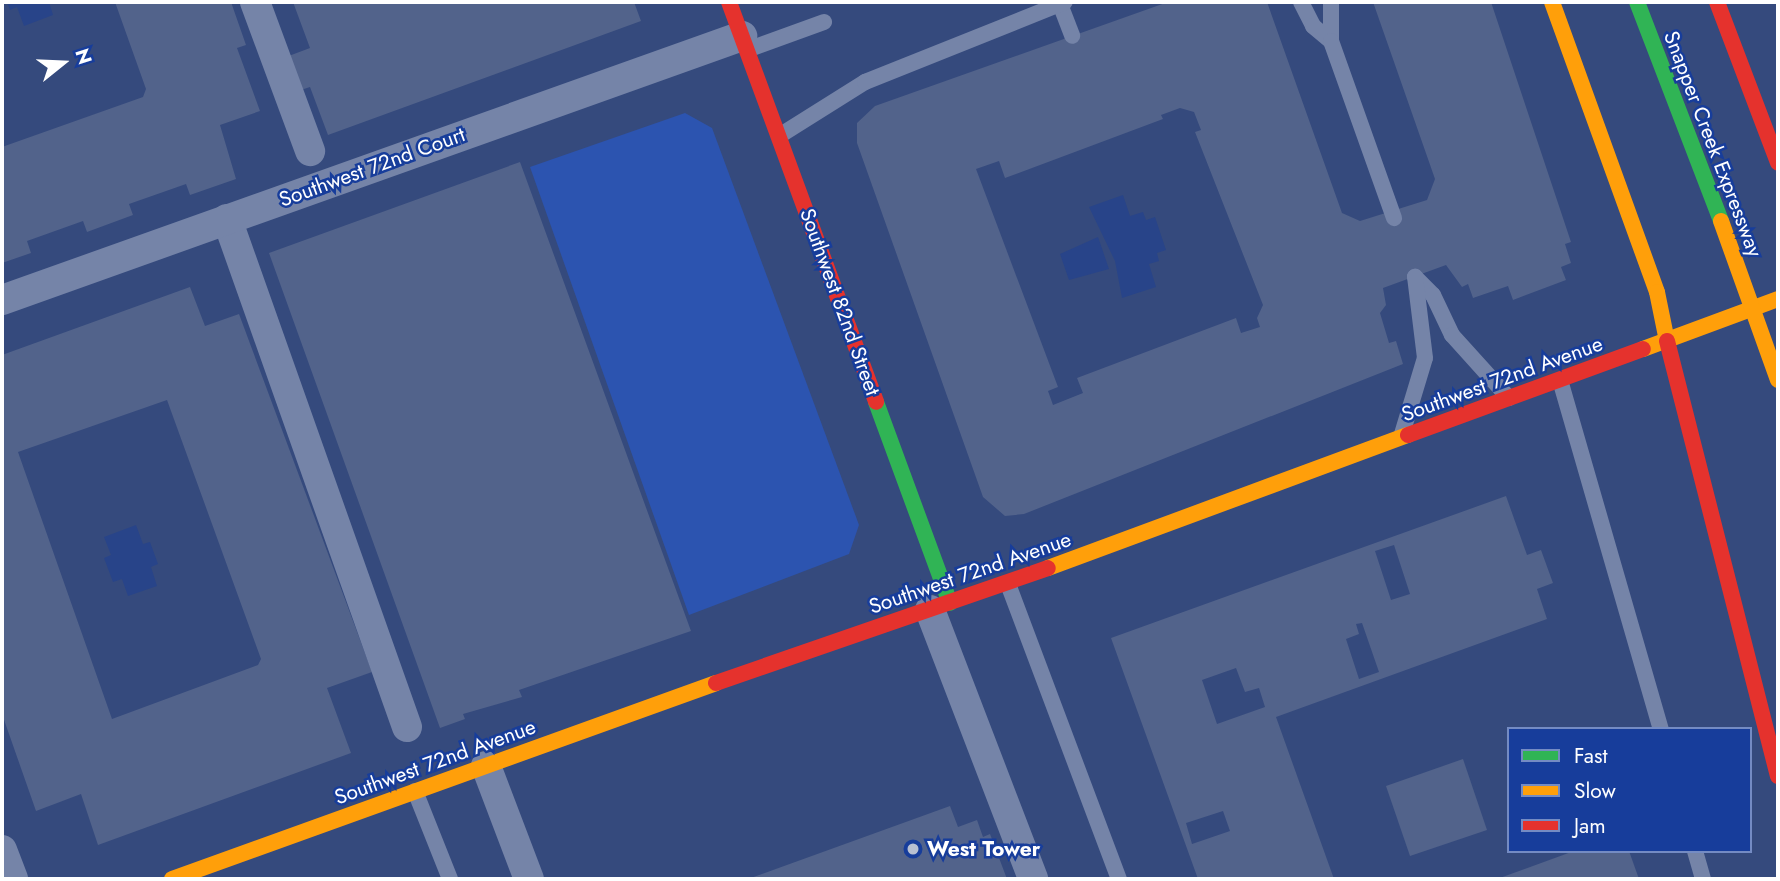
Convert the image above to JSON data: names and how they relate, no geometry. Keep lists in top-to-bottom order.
{
  "streets": {
    "main road": ["Snapper Creek Expressway", "Southwest 82nd Street", "Southwest 72nd Avenue"],
    "street": ["Southwest 72nd Court"]
  },
  "crossings": [
    ["Southwest 72nd Court", "Southwest 82nd Street"],
    ["Southwest 82nd Street", "Southwest 72nd Avenue"]
  ],
  "places": ["West Tower"],
  "legend": ["Fast", "Slow", "Jam"],
  "north": "right"
}
